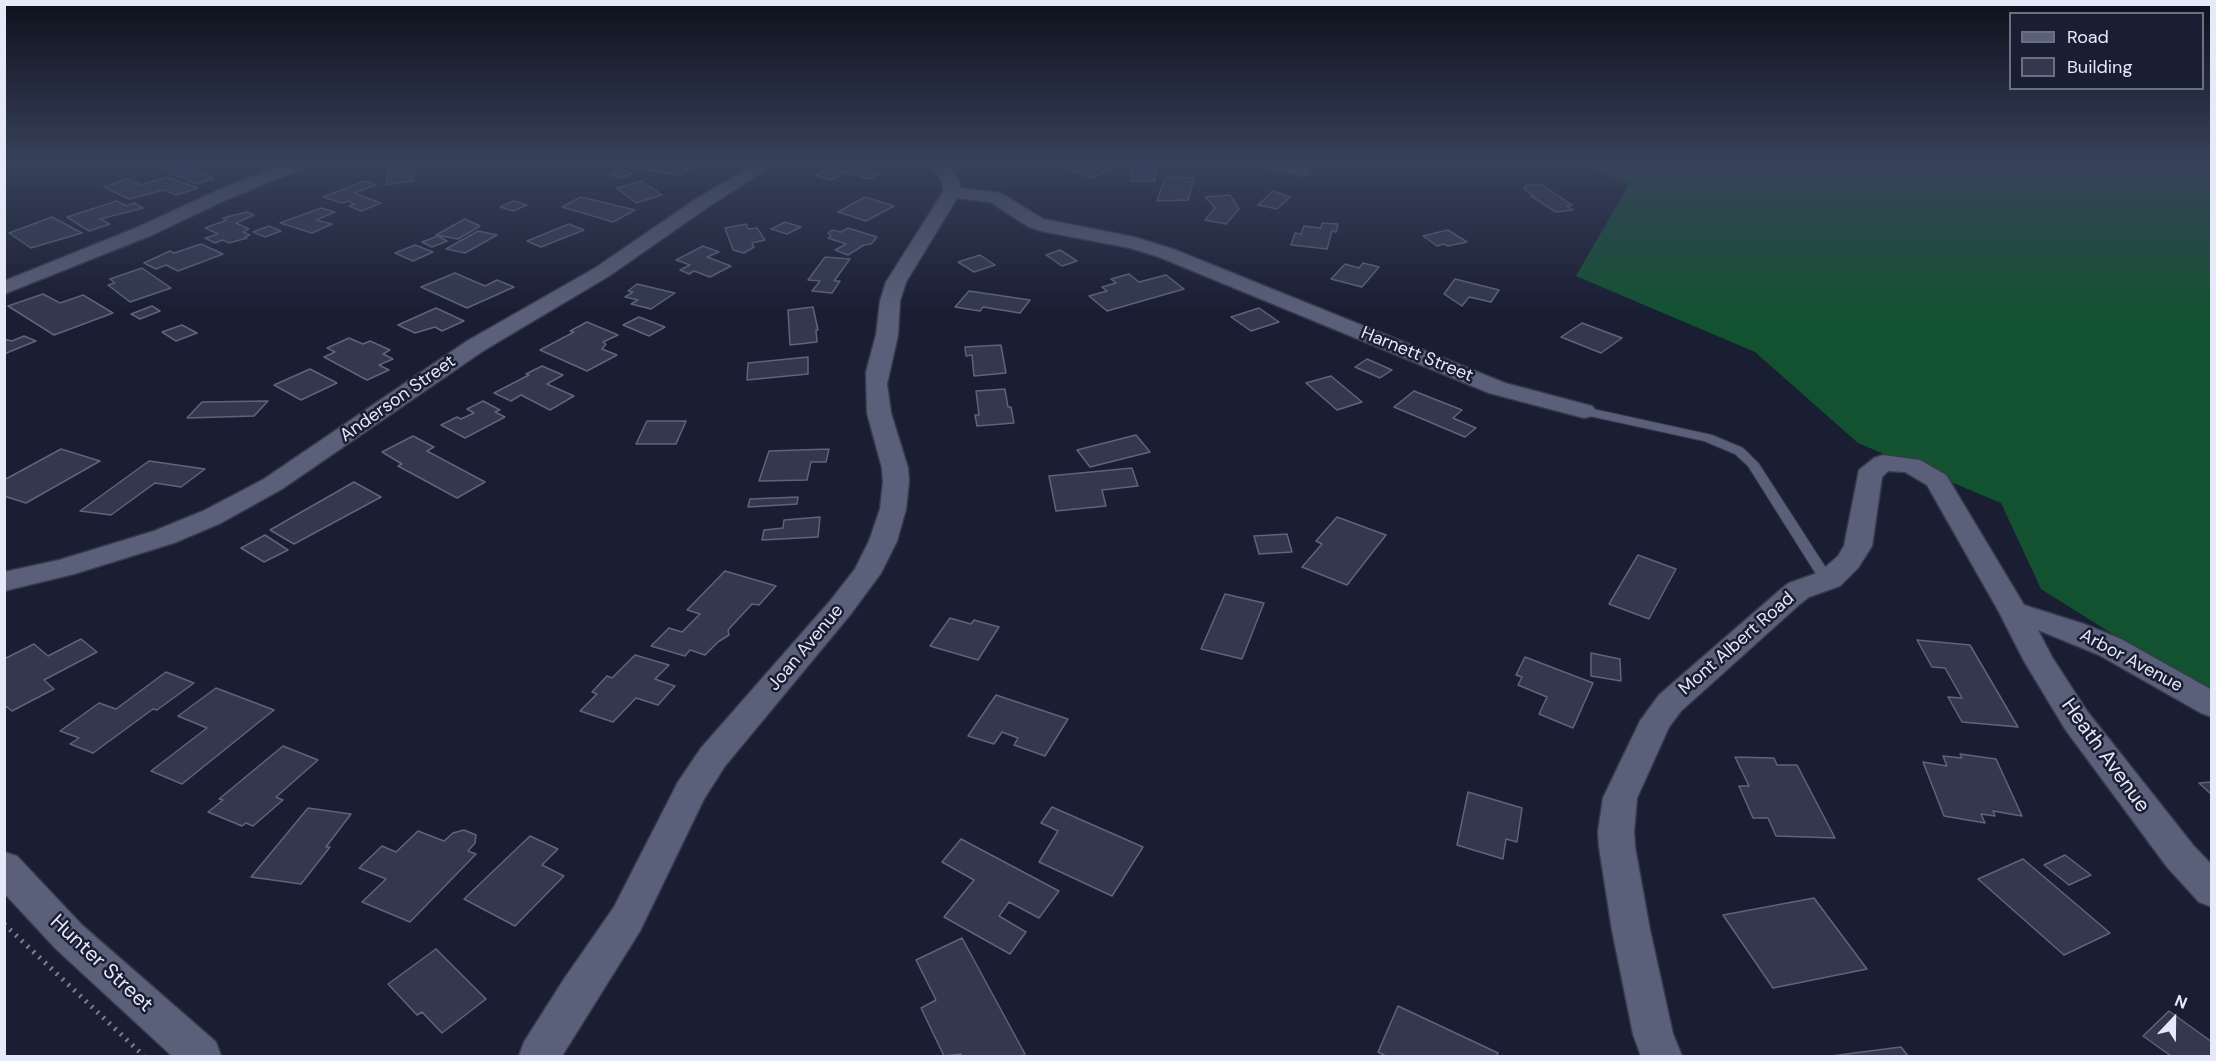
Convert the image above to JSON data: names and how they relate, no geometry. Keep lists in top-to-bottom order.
{
  "streets": {
    "street": [
      "Harnett Street",
      "Anderson Street",
      "Mont Albert Road",
      "Joan Avenue",
      "Arbor Avenue",
      "Heath Avenue",
      "Hunter Street"
    ]
  },
  "crossings": [
    ["Harnett Street", "Mont Albert Road"],
    ["Mont Albert Road", "Arbor Avenue"],
    ["Mont Albert Road", "Heath Avenue"],
    ["Arbor Avenue", "Heath Avenue"]
  ],
  "legend": ["Road", "Building"],
  "north": "top"
}
